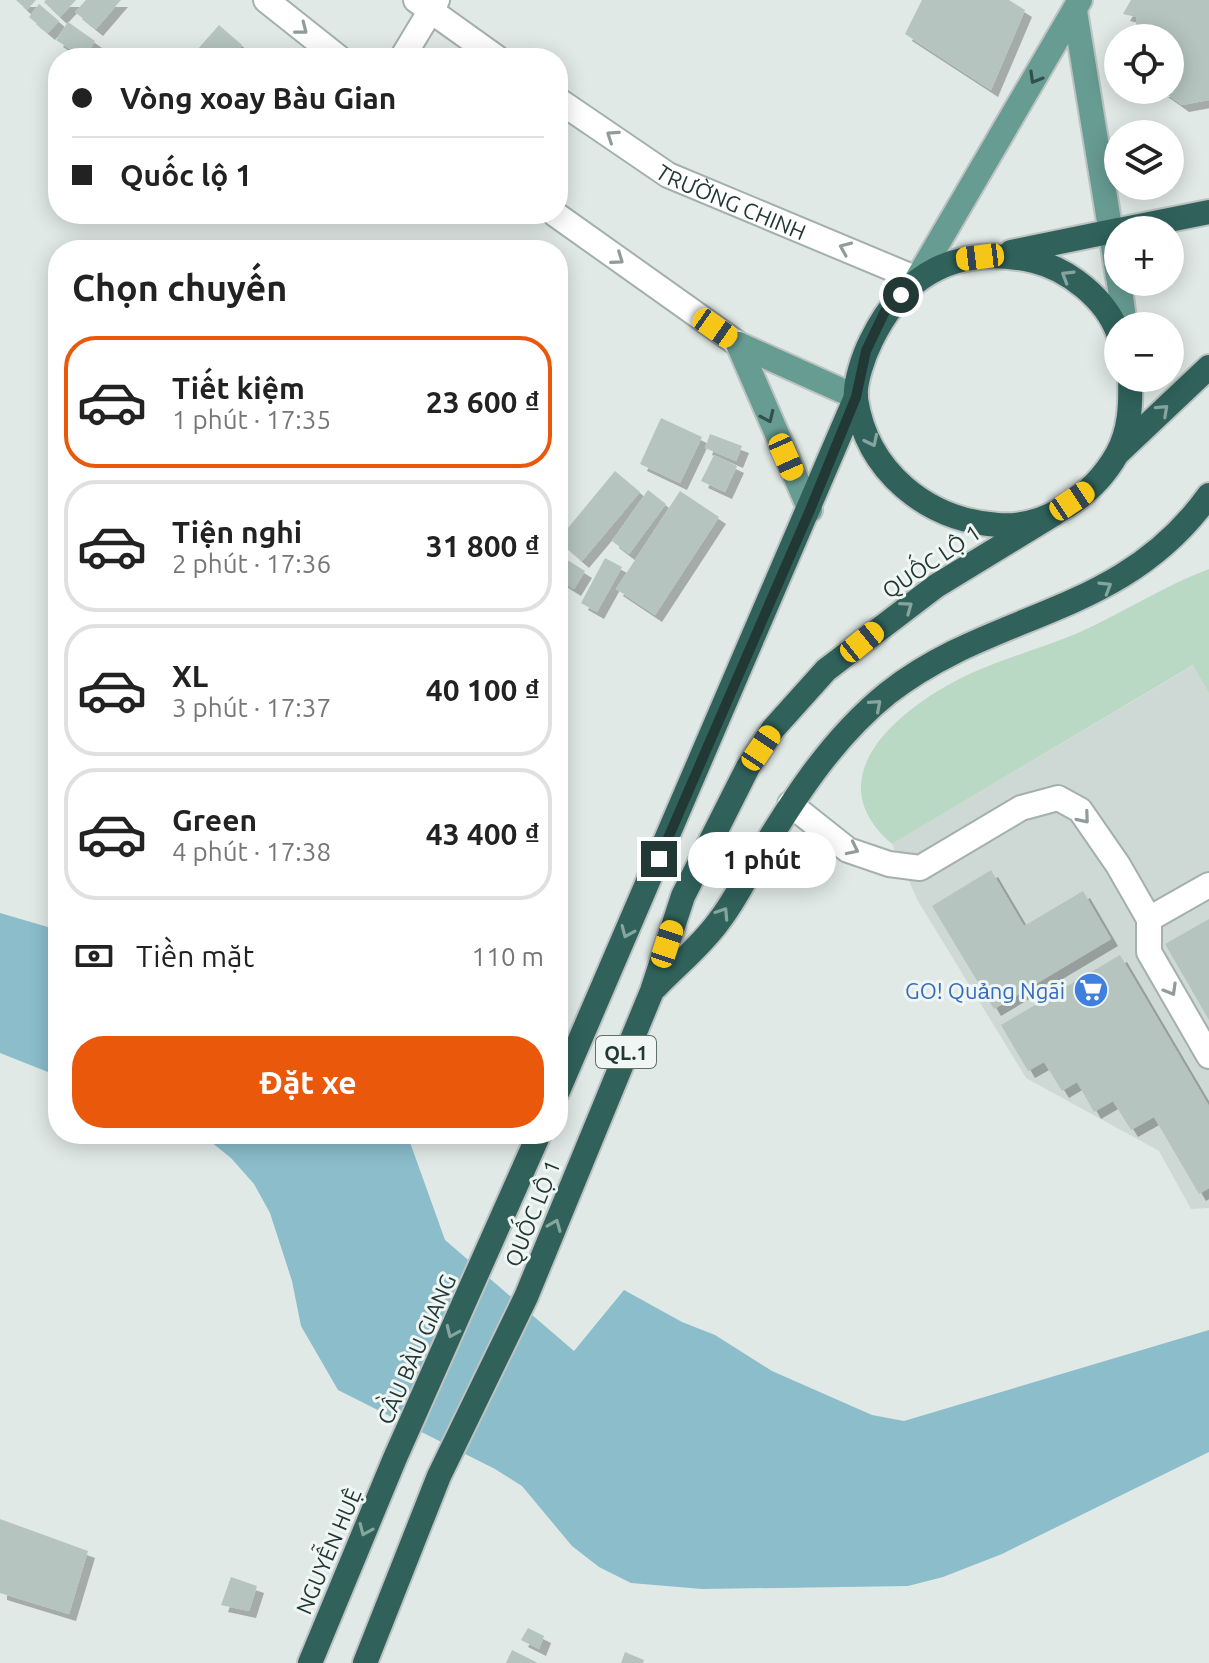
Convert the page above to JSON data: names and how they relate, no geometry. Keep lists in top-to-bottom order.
{
  "streets": {
    "highway": [
      "QUỐC LỘ 1",
      "QL.1",
      "CẦU BÀU GIANG",
      "NGUYỄN HUỆ"
    ],
    "street": ["TRƯỜNG CHINH"]
  },
  "crossings": [
    ["TRƯỜNG CHINH", "QL.1"],
    ["QUỐC LỘ 1", "QL.1"],
    ["QUỐC LỘ 1", "CẦU BÀU GIANG"],
    ["CẦU BÀU GIANG", "NGUYỄN HUỆ"]
  ],
  "one_way": ["CẦU BÀU GIANG", "NGUYỄN HUỆ"],
  "places": {
    "supermarket": ["GO! Quảng Ngãi"]
  },
  "page": {
    "map_buttons": ["+", "−"],
    "banner": ["Vòng xoay Bàu Gian", "Quốc lộ 1"],
    "heading": "Chọn chuyến",
    "list": [
      {
        "name": "Tiết kiệm",
        "note": "1 phút · 17:35",
        "value": "23 600 ₫"
      },
      {
        "name": "Tiện nghi",
        "note": "2 phút · 17:36",
        "value": "31 800 ₫"
      },
      {
        "name": "XL",
        "note": "3 phút · 17:37",
        "value": "40 100 ₫"
      },
      {
        "name": "Green",
        "note": "4 phút · 17:38",
        "value": "43 400 ₫"
      }
    ],
    "bubble": "1 phút",
    "pay": ["Tiền mặt", "110 m"],
    "buttons": "Đặt xe"
  }
}
